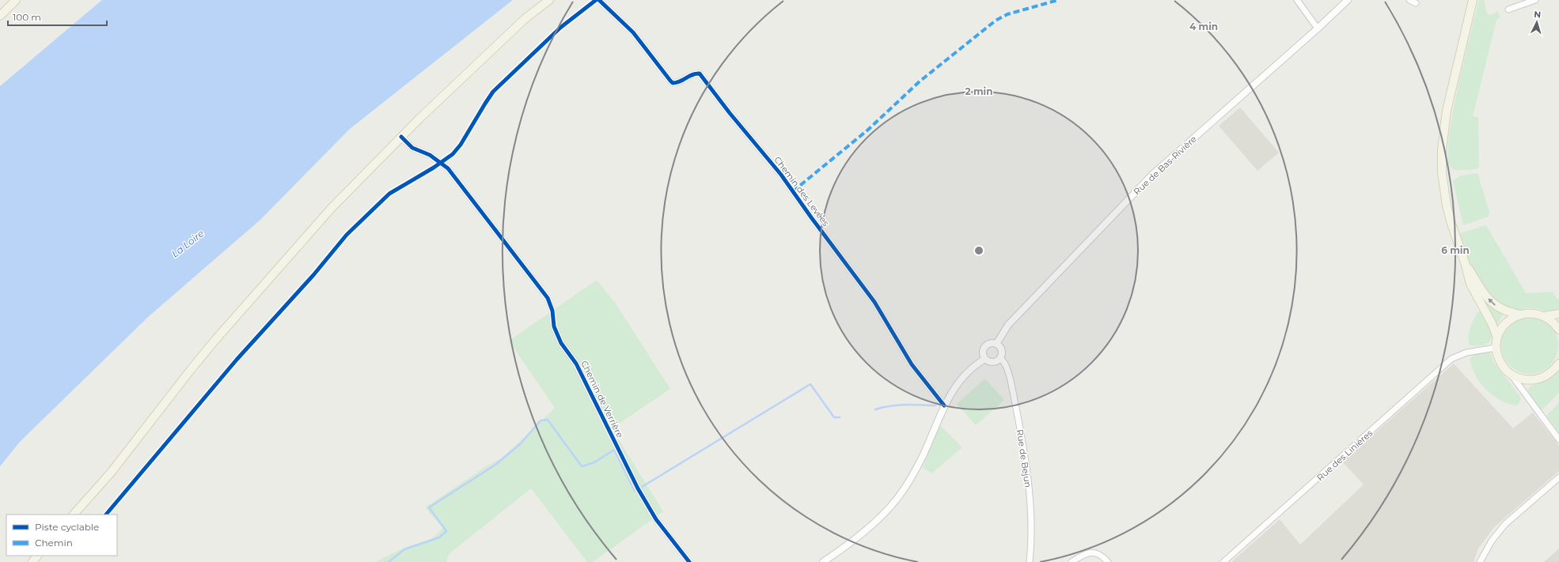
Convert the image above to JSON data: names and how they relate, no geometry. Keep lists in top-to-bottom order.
{
  "streets": {
    "street": [
      "Rue de Bas-Rivière",
      "Chemin des Levées",
      "Chemin de Verrière",
      "Rue des Linières",
      "Rue de Bejun"
    ]
  },
  "crossings": [
    ["Rue de Bas-Rivière", "Rue de Bejun"]
  ],
  "water": ["La Loire"],
  "legend": ["Piste cyclable", "Chemin"],
  "scale_bar": "100 m",
  "north": "top",
  "rings": ["4 min", "2 min", "6 min"]
}
